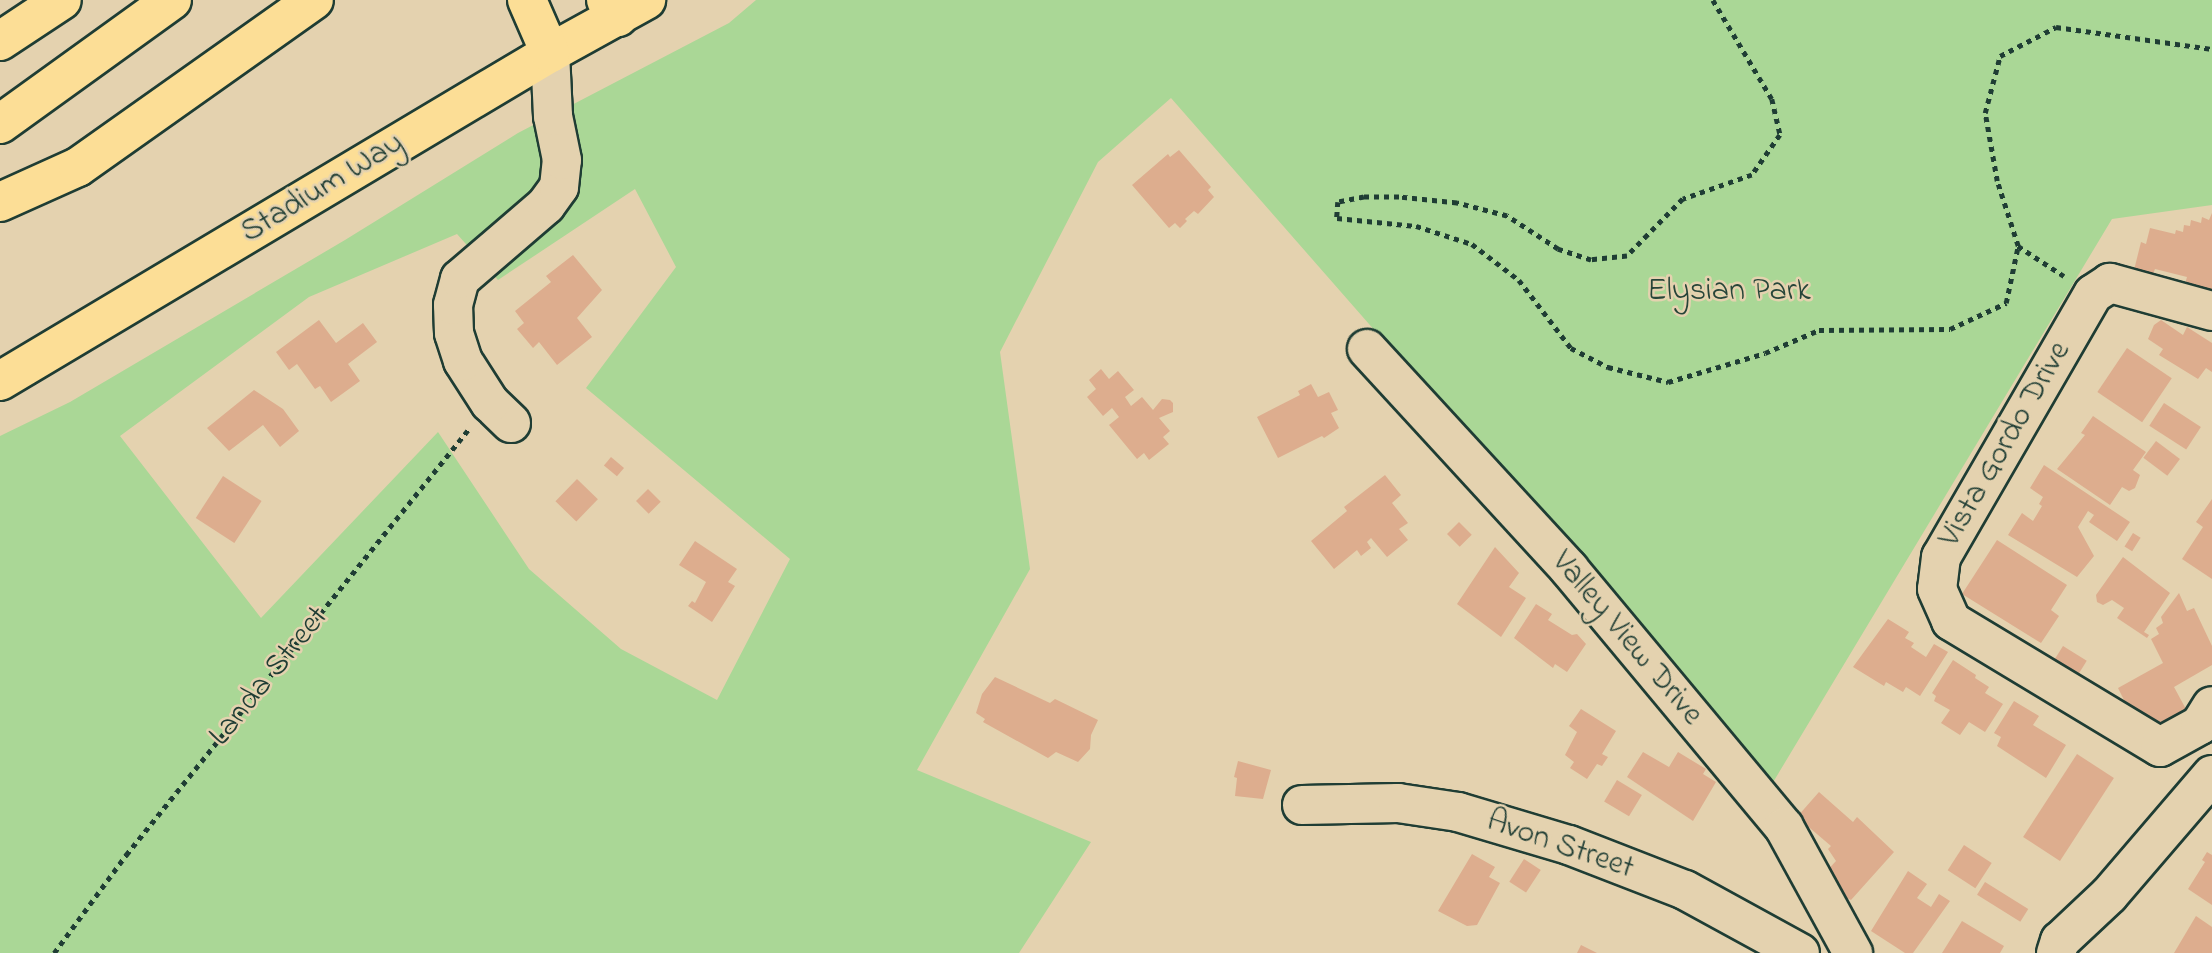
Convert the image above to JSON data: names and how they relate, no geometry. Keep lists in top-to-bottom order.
{
  "streets": {
    "main road": ["Stadium Way"],
    "street": ["Vista Gordo Drive", "Valley View Drive", "Avon Street"],
    "path": ["Landa Street"]
  },
  "parks": ["Elysian Park"]
}
